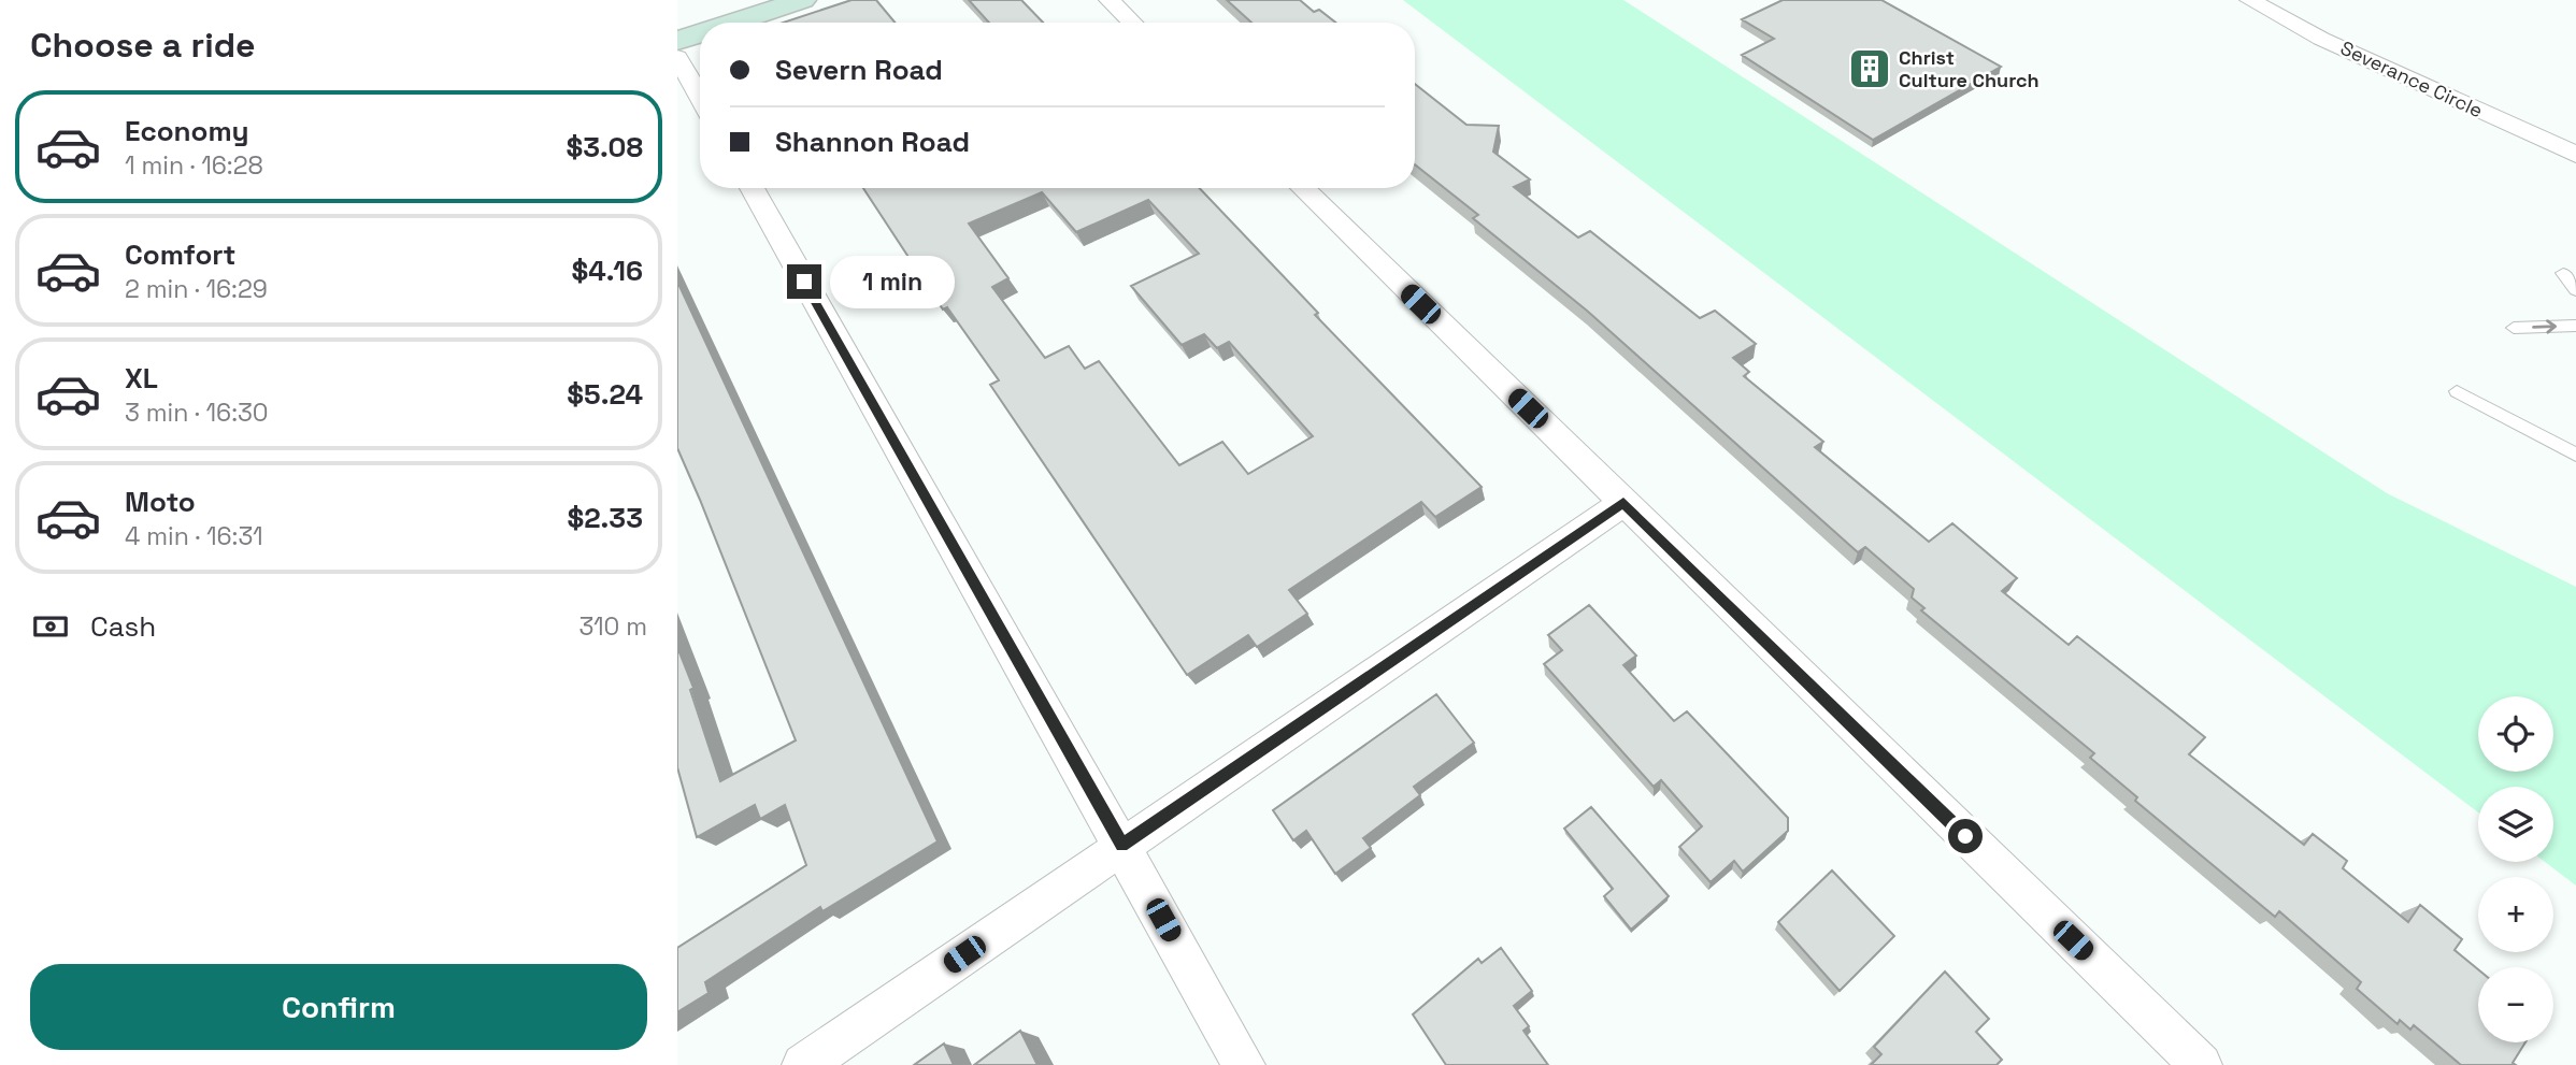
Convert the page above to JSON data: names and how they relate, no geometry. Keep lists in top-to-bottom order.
{
  "streets": {
    "street": ["Severance Circle"]
  },
  "places": {
    "building": ["Christ Culture Church"]
  },
  "page": {
    "heading": "Choose a ride",
    "banner": ["Severn Road", "Shannon Road"],
    "list": [
      {
        "name": "Economy",
        "note": "1 min · 16:28",
        "value": "$3.08"
      },
      {
        "name": "Comfort",
        "note": "2 min · 16:29",
        "value": "$4.16"
      },
      {
        "name": "XL",
        "note": "3 min · 16:30",
        "value": "$5.24"
      },
      {
        "name": "Moto",
        "note": "4 min · 16:31",
        "value": "$2.33"
      }
    ],
    "bubble": "1 min",
    "pay": ["Cash", "310 m"],
    "map_buttons": ["+", "−"],
    "buttons": "Confirm"
  }
}
